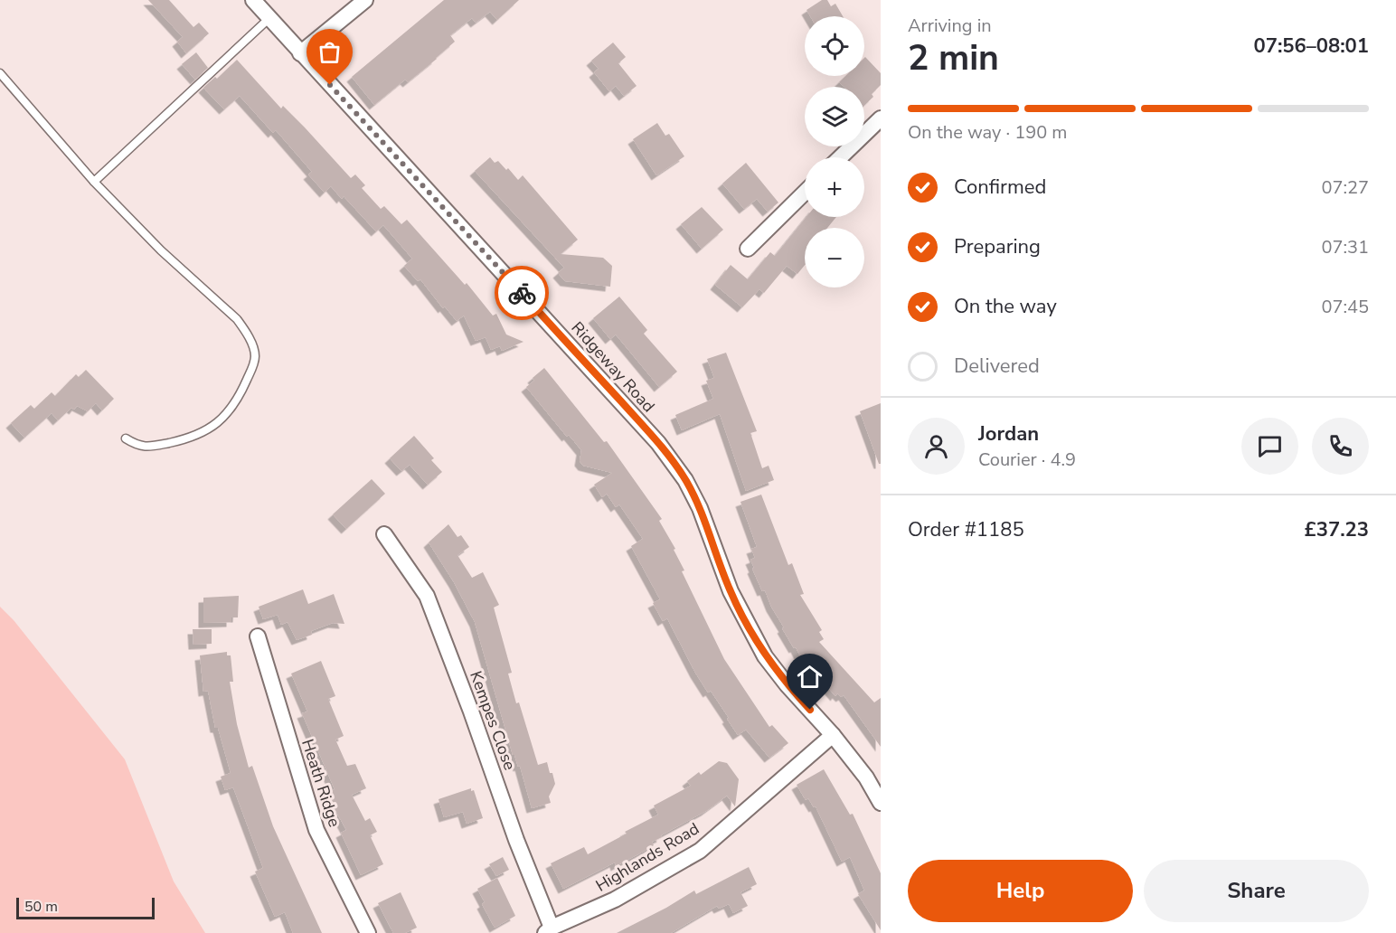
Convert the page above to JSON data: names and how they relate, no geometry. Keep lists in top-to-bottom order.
{
  "streets": {
    "street": [
      "Ridgeway Road",
      "Kempes Close",
      "Heath Ridge",
      "Highlands Road"
    ]
  },
  "crossings": [
    ["Ridgeway Road", "Highlands Road"],
    ["Kempes Close", "Highlands Road"]
  ],
  "scale_bar": "50 m",
  "page": {
    "heading": ["2 min", "Arriving in", "07:56–08:01"],
    "panel": [
      "Jordan",
      "Courier · 4.9",
      "Order #1185",
      "£37.23"
    ],
    "map_buttons": ["+", "−"],
    "bar": "On the way · 190 m",
    "list": [
      ["Confirmed", "07:27"],
      ["Preparing", "07:31"],
      ["On the way", "07:45"],
      "Delivered"
    ],
    "buttons": ["Help", "Share"],
    "scale": "50 m"
  }
}
